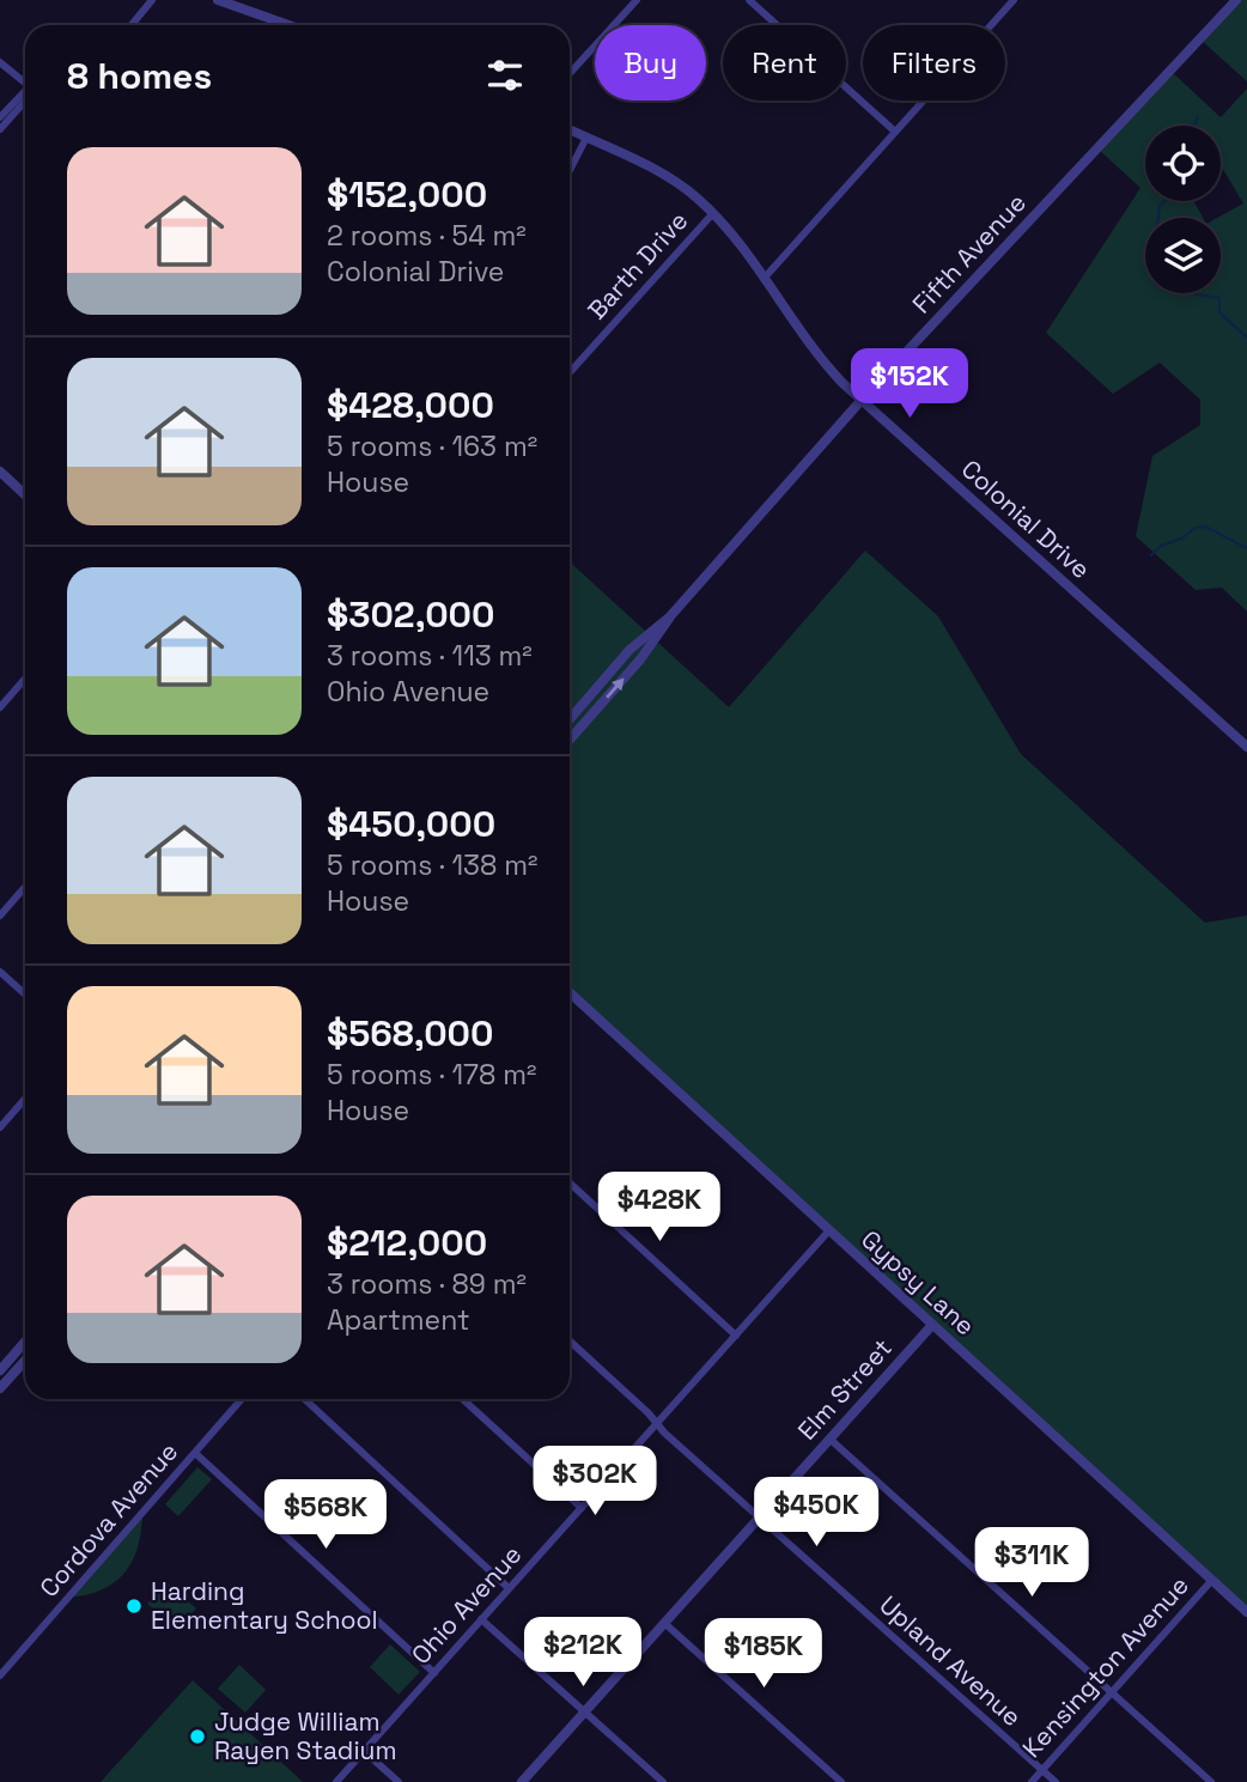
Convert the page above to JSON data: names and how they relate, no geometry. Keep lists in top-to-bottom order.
{
  "streets": {
    "street": [
      "Fifth Avenue",
      "Barth Drive",
      "Colonial Drive",
      "Gypsy Lane",
      "Elm Street",
      "Cordova Avenue",
      "Ohio Avenue",
      "Upland Avenue",
      "Kensington Avenue"
    ]
  },
  "crossings": [
    ["Fifth Avenue", "Colonial Drive"],
    ["Barth Drive", "Colonial Drive"],
    ["Gypsy Lane", "Elm Street"],
    ["Gypsy Lane", "Ohio Avenue"],
    ["Gypsy Lane", "Kensington Avenue"],
    ["Elm Street", "Upland Avenue"],
    ["Ohio Avenue", "Upland Avenue"],
    ["Upland Avenue", "Kensington Avenue"]
  ],
  "places": ["Harding Elementary School", "Judge William Rayen Stadium"],
  "page": {
    "chip": ["Buy", "Rent", "Filters"],
    "heading": "8 homes",
    "list": [
      {
        "name": "$152,000",
        "note": "2 rooms · 54 m² · Colonial Drive"
      },
      {
        "name": "$428,000",
        "note": "5 rooms · 163 m² · House"
      },
      {
        "name": "$302,000",
        "note": "3 rooms · 113 m² · Ohio Avenue"
      },
      {
        "name": "$450,000",
        "note": "5 rooms · 138 m² · House"
      },
      {
        "name": "$568,000",
        "note": "5 rooms · 178 m² · House"
      },
      {
        "name": "$212,000",
        "note": "3 rooms · 89 m² · Apartment"
      }
    ],
    "price": [
      "$152K",
      "$428K",
      "$302K",
      "$450K",
      "$568K",
      "$311K",
      "$212K",
      "$185K"
    ]
  }
}
